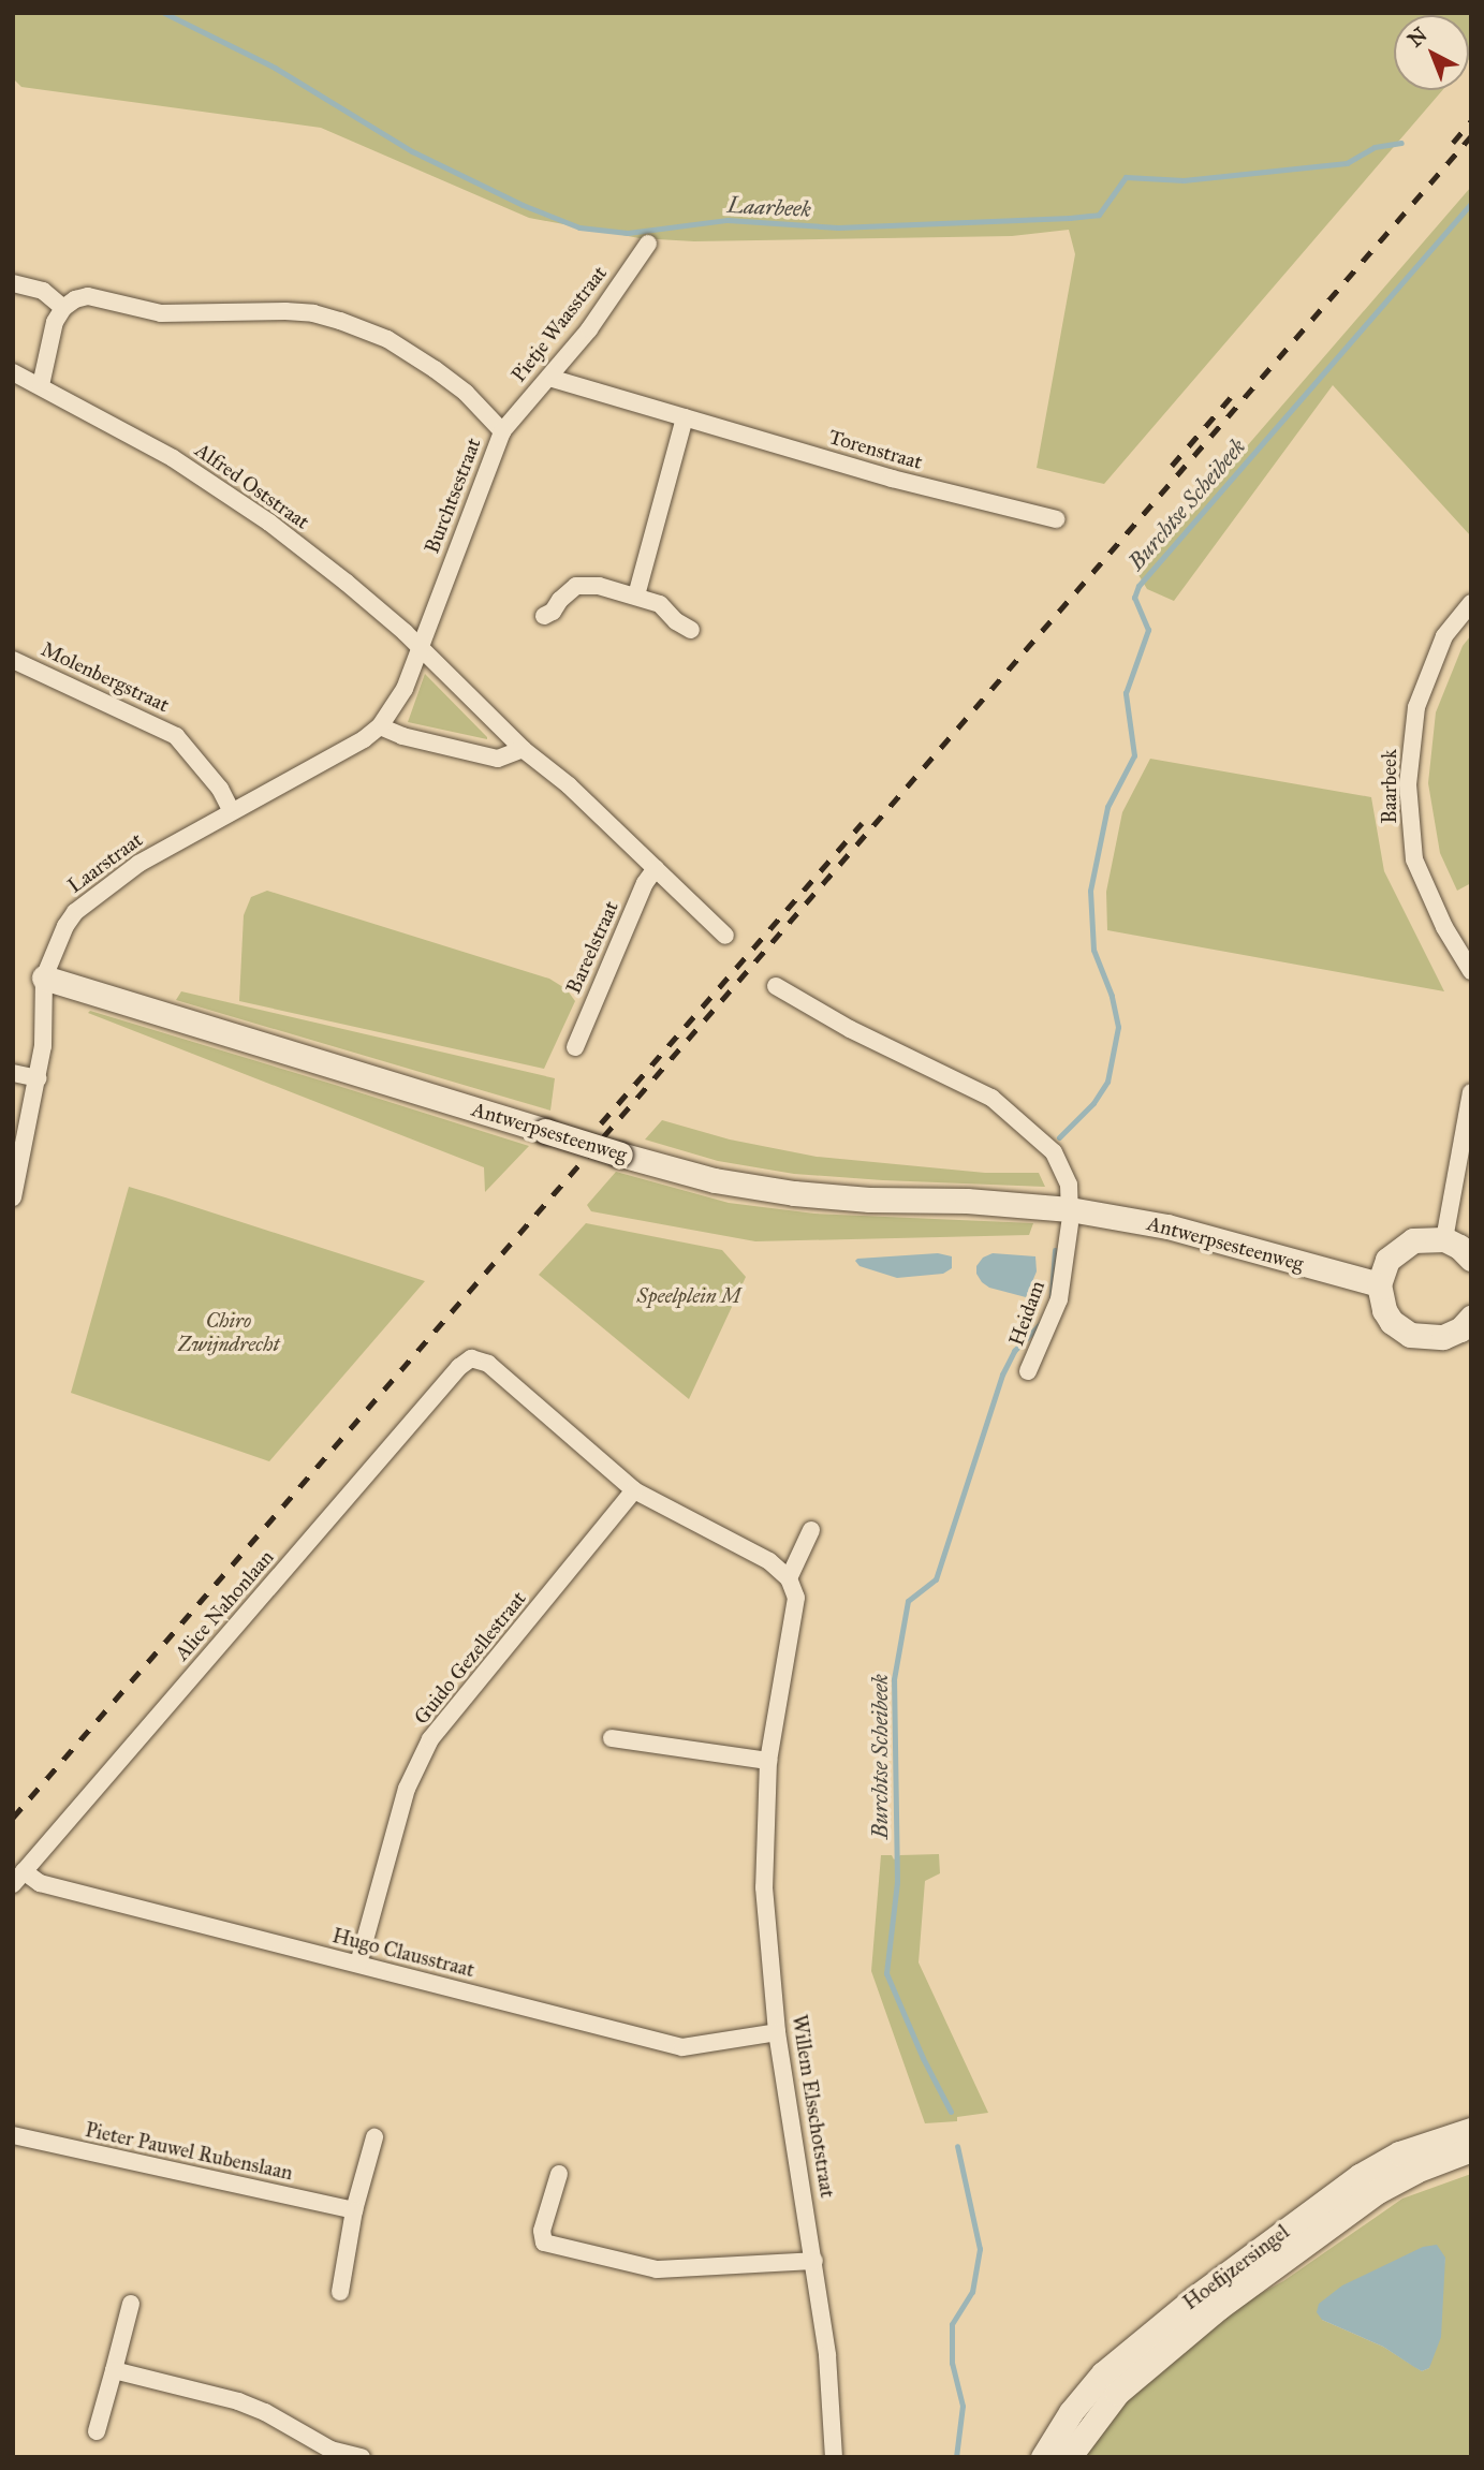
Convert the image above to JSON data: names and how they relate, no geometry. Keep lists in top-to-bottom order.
{
  "streets": {
    "street": [
      "Pietje Waasstraat",
      "Torenstraat",
      "Alfred Oststraat",
      "Burchtsestraat",
      "Molenbergstraat",
      "Baarbeek",
      "Laarstraat",
      "Bareelstraat",
      "Antwerpsesteenweg",
      "Heidam",
      "Alice Nahonlaan",
      "Guido Gezellestraat",
      "Hugo Clausstraat",
      "Willem Elsschotstraat",
      "Pieter Pauwel Rubenslaan",
      "Hoefijzersingel"
    ]
  },
  "crossings": [
    ["Pietje Waasstraat", "Torenstraat"],
    ["Pietje Waasstraat", "Burchtsestraat"],
    ["Alfred Oststraat", "Burchtsestraat"],
    ["Alfred Oststraat", "Laarstraat"],
    ["Burchtsestraat", "Laarstraat"],
    ["Molenbergstraat", "Laarstraat"],
    ["Laarstraat", "Antwerpsesteenweg"],
    ["Antwerpsesteenweg", "Heidam"],
    ["Alice Nahonlaan", "Guido Gezellestraat"],
    ["Alice Nahonlaan", "Hugo Clausstraat"],
    ["Guido Gezellestraat", "Hugo Clausstraat"],
    ["Hugo Clausstraat", "Willem Elsschotstraat"]
  ],
  "water": ["Laarbeek", "Burchtse Scheibeek"],
  "parks": ["Speelplein M", "Chiro Zwijndrecht"],
  "north": "top left"
}
